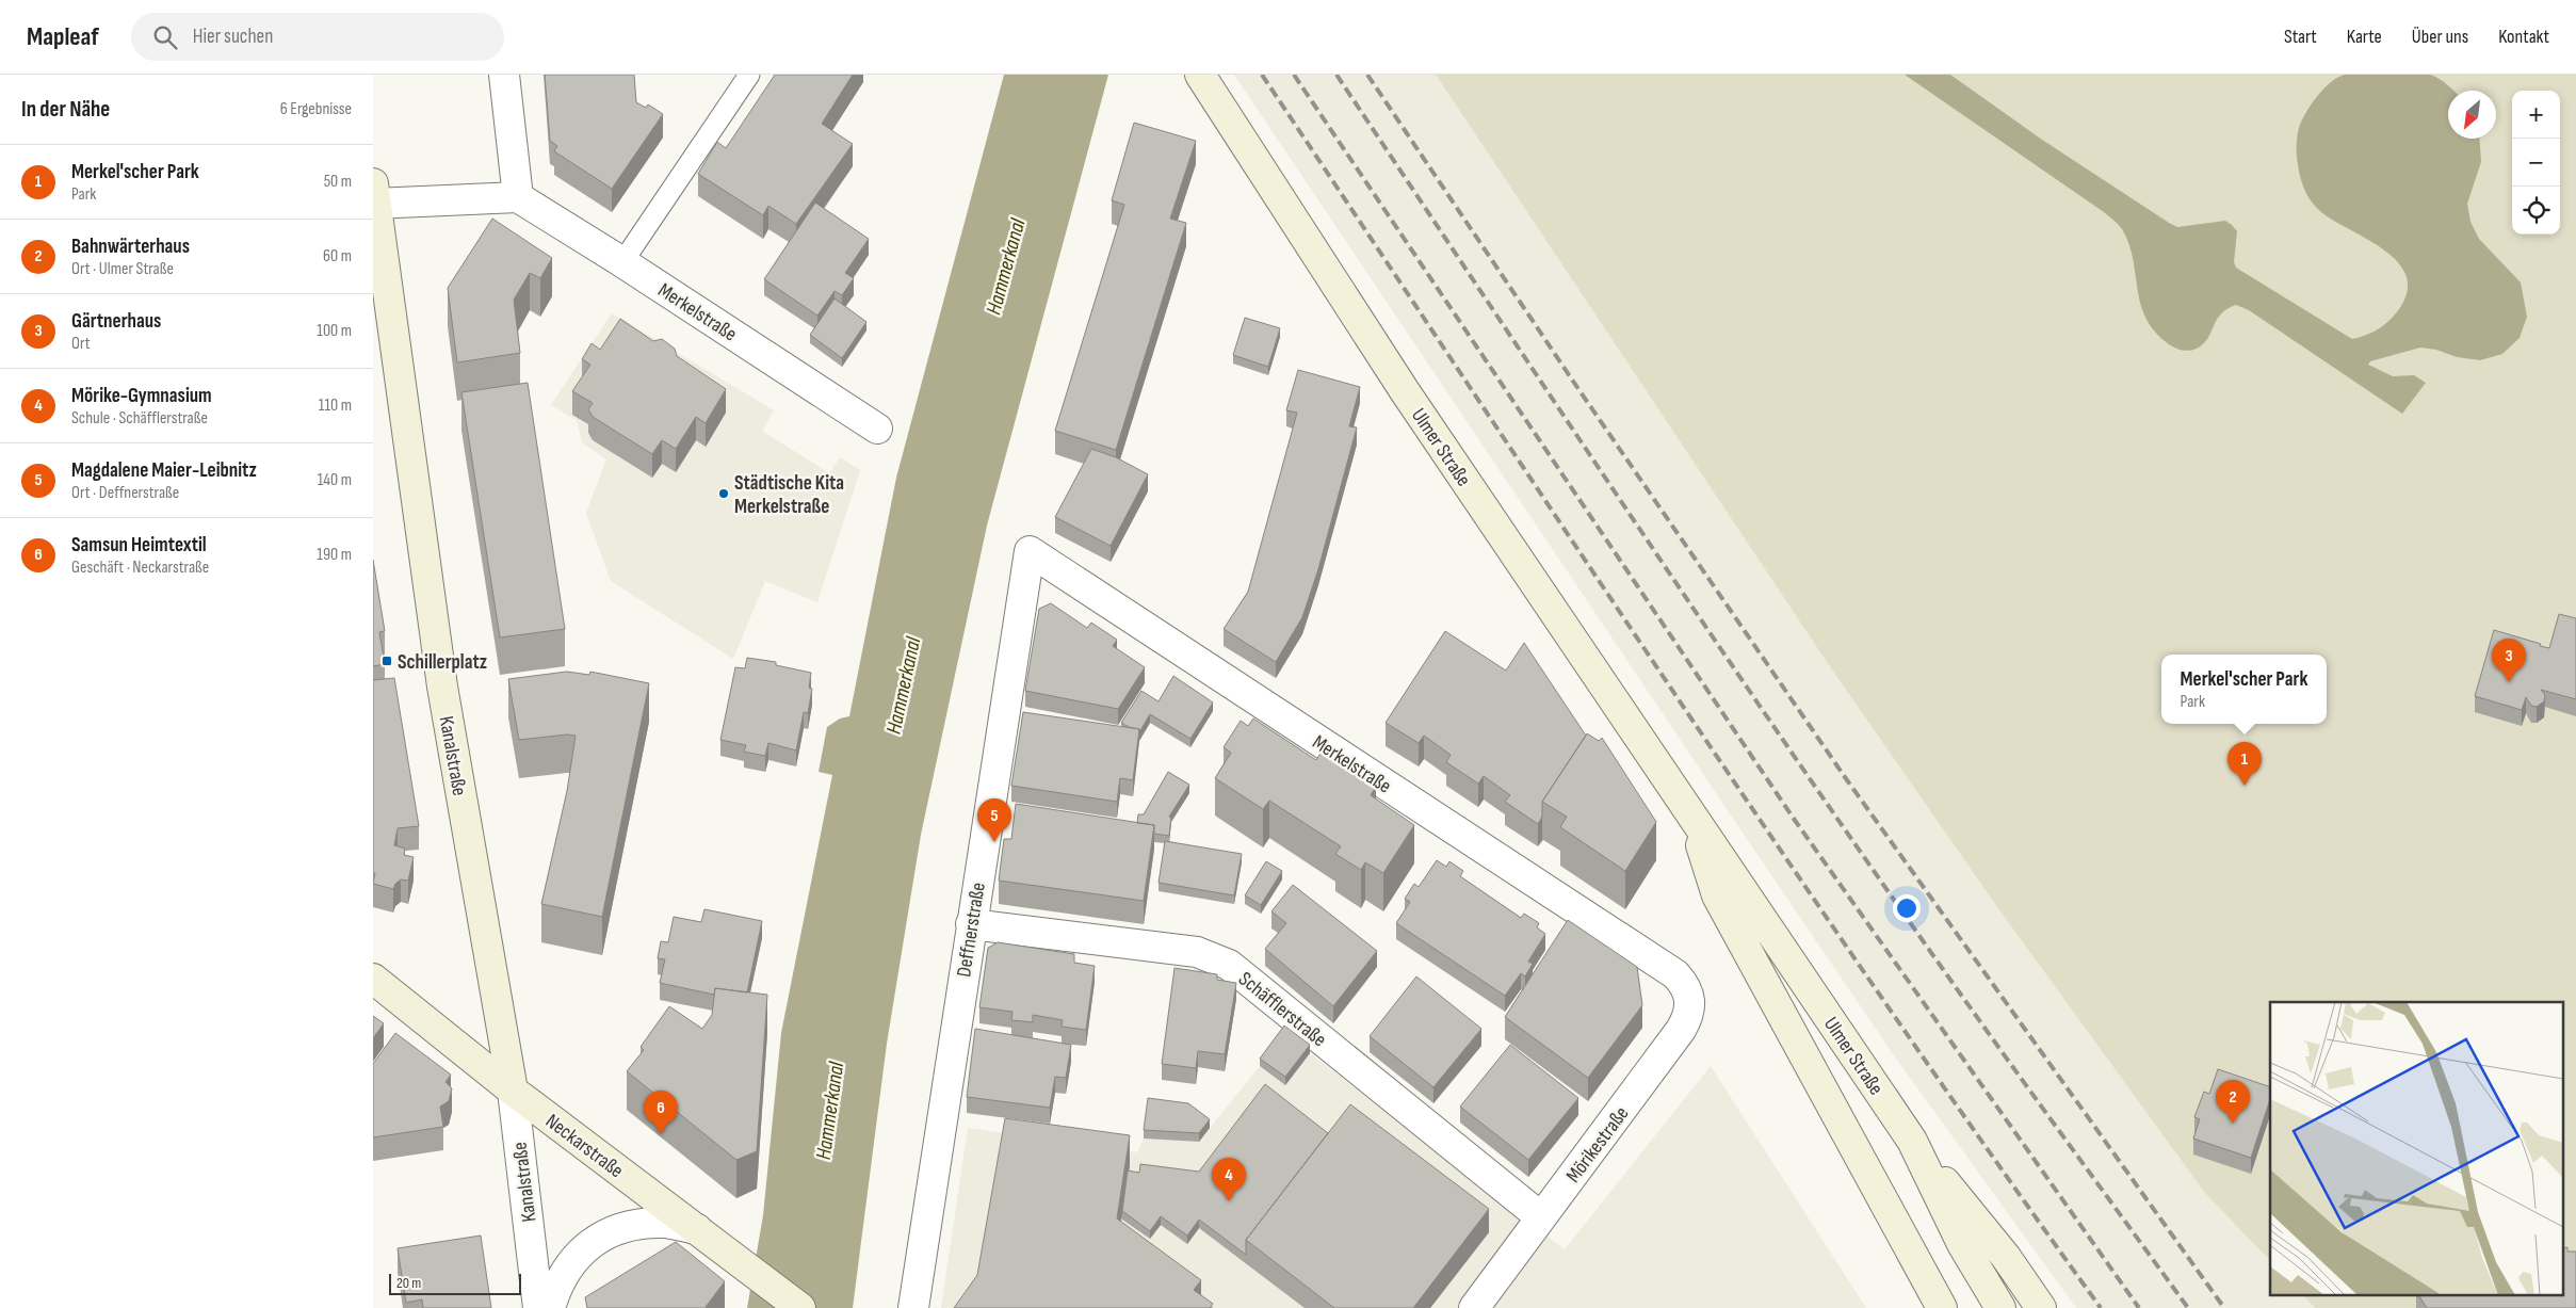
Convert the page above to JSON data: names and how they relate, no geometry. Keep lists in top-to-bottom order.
{
  "streets": {
    "main road": ["Ulmer Straße", "Kanalstraße", "Neckarstraße"],
    "street": [
      "Merkelstraße",
      "Deffnerstraße",
      "Schäfflerstraße",
      "Mörikestraße"
    ]
  },
  "crossings": [
    ["Merkelstraße", "Deffnerstraße"],
    ["Merkelstraße", "Mörikestraße"],
    ["Kanalstraße", "Neckarstraße"],
    ["Deffnerstraße", "Schäfflerstraße"],
    ["Schäfflerstraße", "Mörikestraße"]
  ],
  "water": ["Hammerkanal"],
  "places": {
    "other": ["Städtische Kita Merkelstraße"],
    "transit": ["Schillerplatz"]
  },
  "scale_bar": "20 m",
  "north": "bottom left",
  "page": {
    "header": "Mapleaf",
    "search": "Hier suchen",
    "nav": [
      "Start",
      "Karte",
      "Über uns",
      "Kontakt"
    ],
    "heading": ["In der Nähe", "6 Ergebnisse"],
    "map_buttons": ["+", "−"],
    "list": [
      {
        "mark": "1",
        "name": "Merkel'scher Park",
        "note": "Park",
        "value": "50 m"
      },
      {
        "mark": "2",
        "name": "Bahnwärterhaus",
        "note": "Ort · Ulmer Straße",
        "value": "60 m"
      },
      {
        "mark": "3",
        "name": "Gärtnerhaus",
        "note": "Ort",
        "value": "100 m"
      },
      {
        "mark": "4",
        "name": "Mörike-Gymnasium",
        "note": "Schule · Schäfflerstraße",
        "value": "110 m"
      },
      {
        "mark": "5",
        "name": "Magdalene Maier-Leibnitz",
        "note": "Ort · Deffnerstraße",
        "value": "140 m"
      },
      {
        "mark": "6",
        "name": "Samsun Heimtextil",
        "note": "Geschäft · Neckarstraße",
        "value": "190 m"
      }
    ],
    "pins": [
      "3",
      "1",
      "5",
      "2",
      "6",
      "4"
    ],
    "popup": ["Merkel'scher Park", "Park"],
    "scale": "20 m"
  }
}
